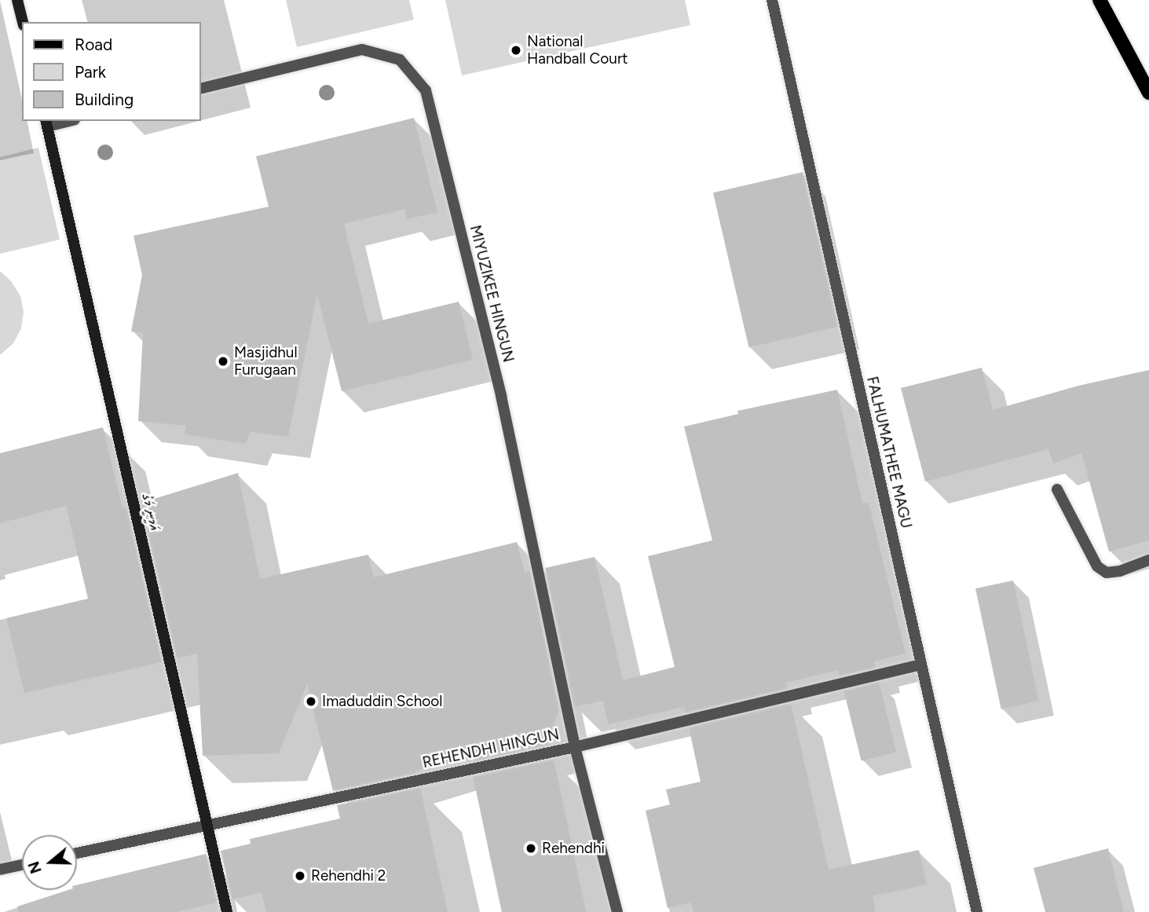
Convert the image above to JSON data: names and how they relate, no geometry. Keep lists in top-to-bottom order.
{
  "streets": {
    "street": [
      "MIYUZIKEE HINGUN",
      "FALHUMATHEE MAGU",
      "އަމީނީ މަގު",
      "REHENDHI HINGUN"
    ]
  },
  "crossings": [
    ["MIYUZIKEE HINGUN", "REHENDHI HINGUN"],
    ["FALHUMATHEE MAGU", "REHENDHI HINGUN"],
    ["އަމީނީ މަގު", "REHENDHI HINGUN"]
  ],
  "places": [
    "National Handball Court",
    "Masjidhul Furugaan",
    "Imaduddin School",
    "Rehendhi",
    "Rehendhi 2"
  ],
  "legend": ["Road", "Park", "Building"],
  "north": "left"
}
